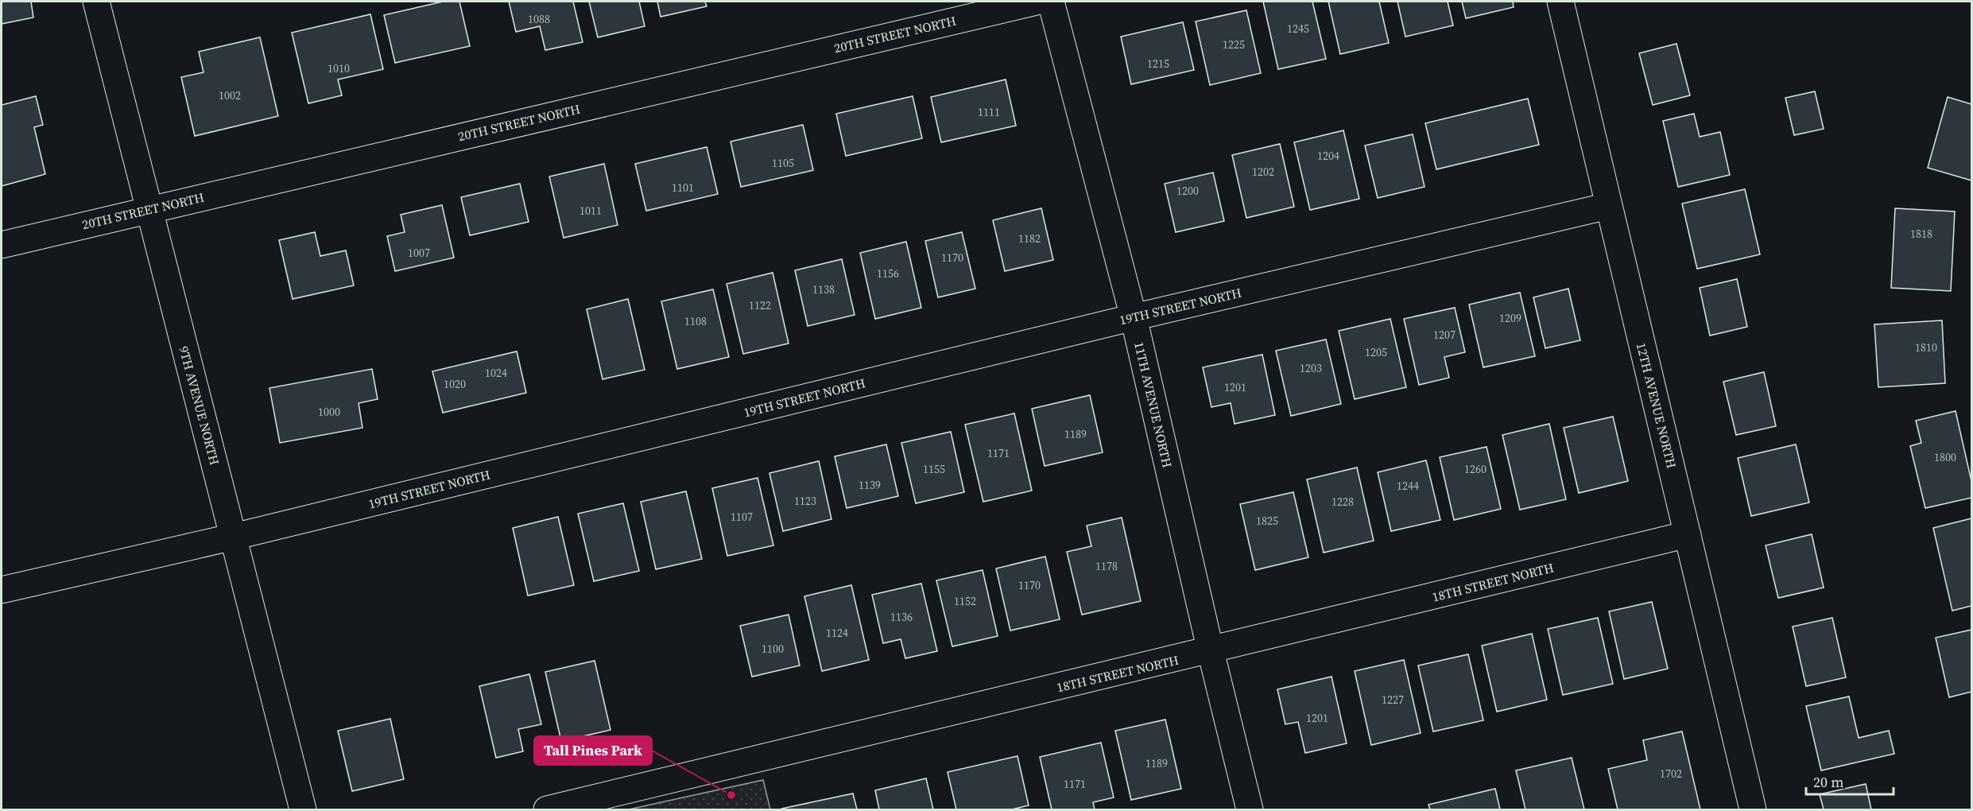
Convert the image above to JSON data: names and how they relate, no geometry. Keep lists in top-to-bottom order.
{
  "streets": {
    "street": [
      "20TH STREET NORTH",
      "19TH STREET NORTH",
      "11TH AVENUE NORTH",
      "9TH AVENUE NORTH",
      "12TH AVENUE NORTH",
      "18TH STREET NORTH"
    ]
  },
  "crossings": [
    ["20TH STREET NORTH", "9TH AVENUE NORTH"],
    ["19TH STREET NORTH", "11TH AVENUE NORTH"],
    ["19TH STREET NORTH", "9TH AVENUE NORTH"],
    ["19TH STREET NORTH", "12TH AVENUE NORTH"],
    ["11TH AVENUE NORTH", "18TH STREET NORTH"],
    ["12TH AVENUE NORTH", "18TH STREET NORTH"]
  ],
  "places": ["Tall Pines Park"],
  "house_numbers": [
    "1088",
    "1245",
    "1225",
    "1215",
    "1010",
    "1002",
    "1111",
    "1204",
    "1105",
    "1202",
    "1101",
    "1200",
    "1011",
    "1818",
    "1182",
    "1007",
    "1170",
    "1156",
    "1138",
    "1122",
    "1209",
    "1108",
    "1207",
    "1810",
    "1205",
    "1203",
    "1024",
    "1020",
    "1201",
    "1000",
    "1189",
    "1171",
    "1800",
    "1155",
    "1260",
    "1139",
    "1244",
    "1123",
    "1228",
    "1107",
    "1825",
    "1178",
    "1170",
    "1152",
    "1136",
    "1124",
    "1100",
    "1227",
    "1201",
    "1189",
    "1702",
    "1171"
  ],
  "scale_bar": "20 m"
}
